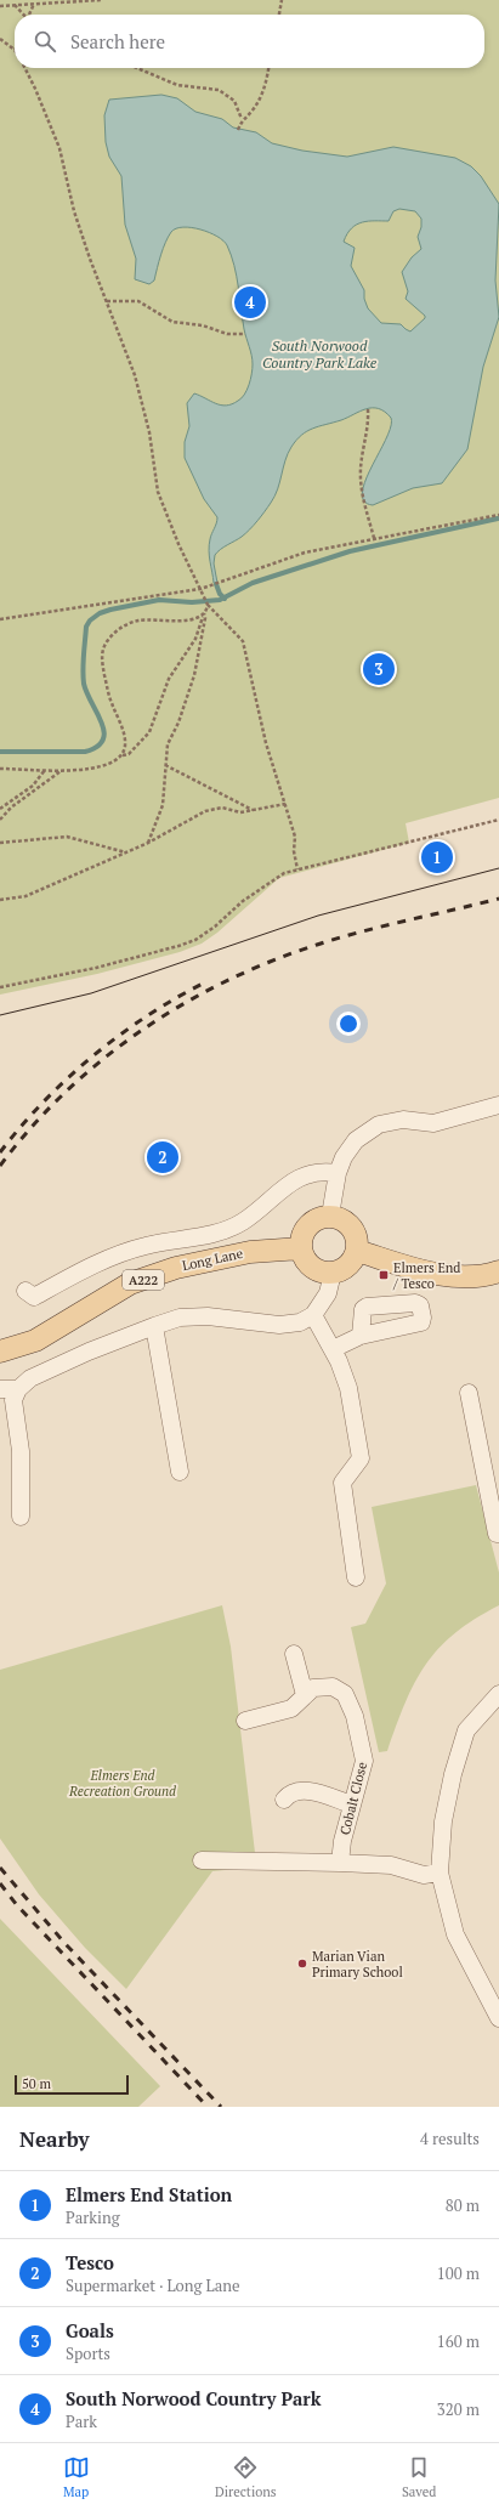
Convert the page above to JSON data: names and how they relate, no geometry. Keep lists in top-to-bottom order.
{
  "streets": {
    "main road": ["Long Lane", "A222"],
    "street": ["Cobalt Close"]
  },
  "water": ["South Norwood Country Park Lake"],
  "parks": ["Elmers End Recreation Ground"],
  "places": {
    "transit": ["Elmers End / Tesco"],
    "other": ["Marian Vian Primary School"]
  },
  "scale_bar": "50 m",
  "page": {
    "search": "Search here",
    "pins": [
      "4",
      "3",
      "1",
      "2"
    ],
    "scale": "50 m",
    "heading": ["Nearby", "4 results"],
    "list": [
      {
        "mark": "1",
        "name": "Elmers End Station",
        "note": "Parking",
        "value": "80 m"
      },
      {
        "mark": "2",
        "name": "Tesco",
        "note": "Supermarket · Long Lane",
        "value": "100 m"
      },
      {
        "mark": "3",
        "name": "Goals",
        "note": "Sports",
        "value": "160 m"
      },
      {
        "mark": "4",
        "name": "South Norwood Country Park",
        "note": "Park",
        "value": "320 m"
      }
    ],
    "nav": ["Map", "Directions", "Saved"]
  }
}
